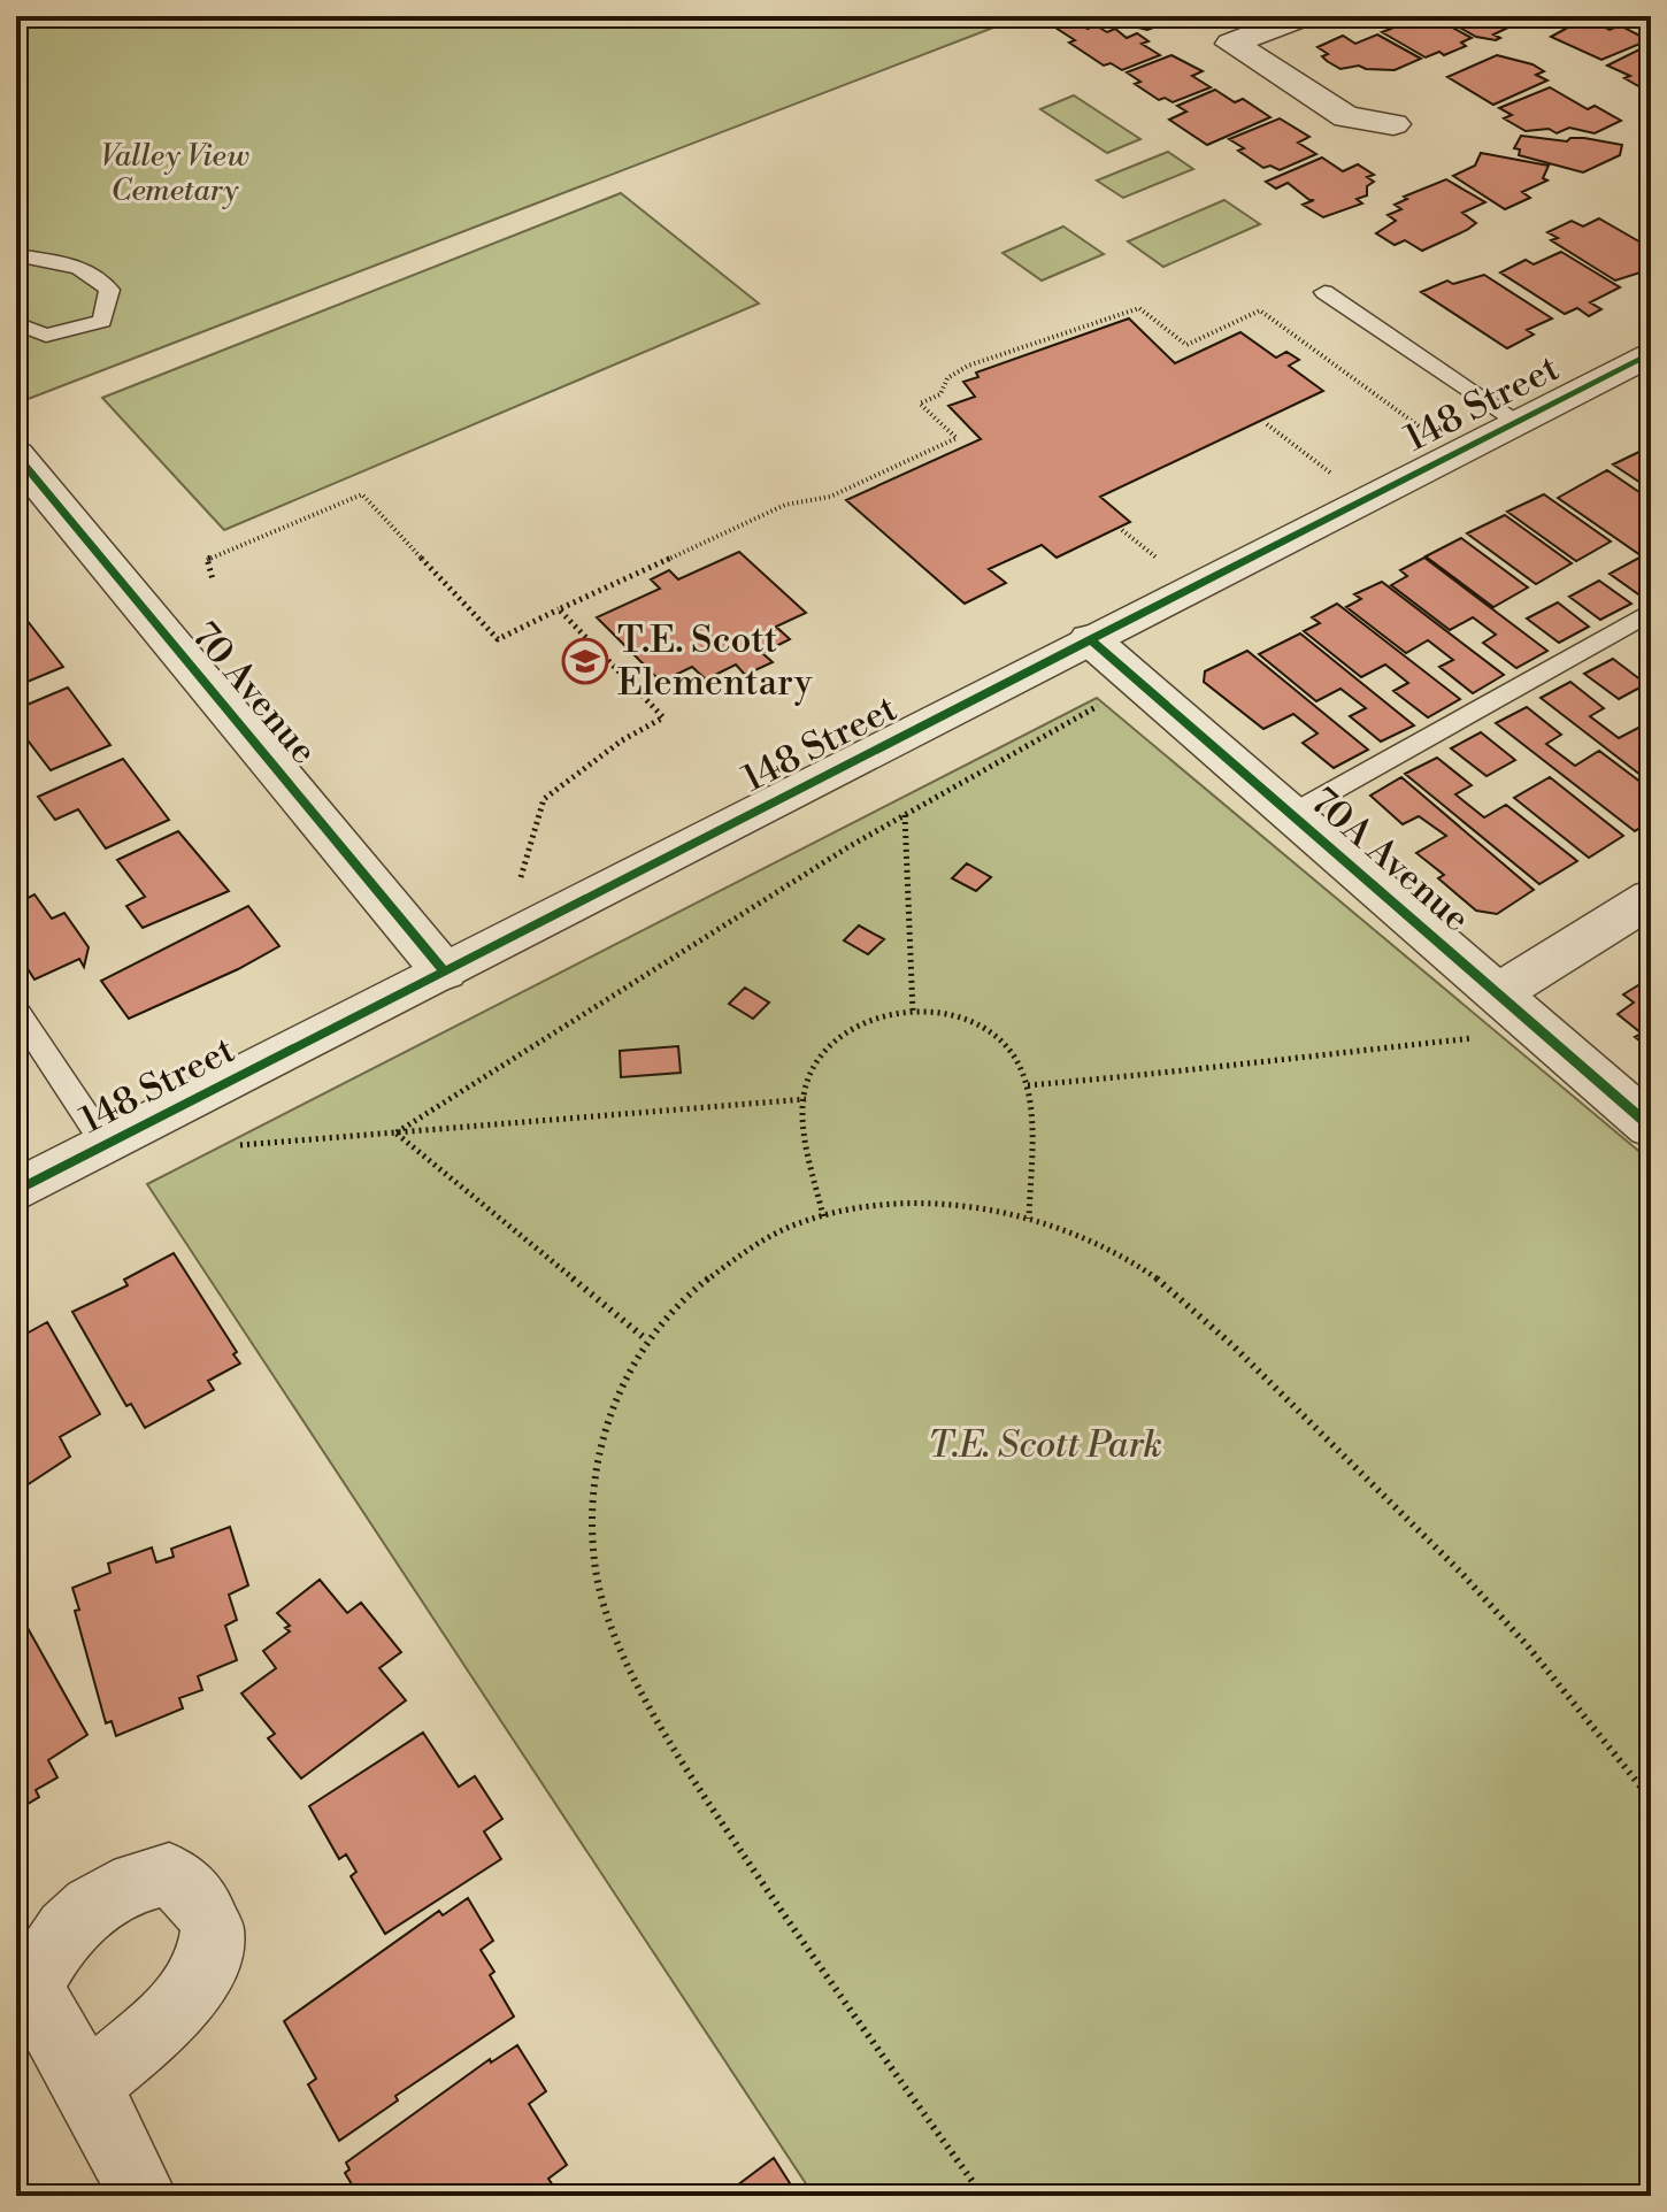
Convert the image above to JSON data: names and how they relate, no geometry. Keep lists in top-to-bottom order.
{
  "streets": {
    "street": ["148 Street", "70 Avenue", "70A Avenue"]
  },
  "crossings": [
    ["148 Street", "70 Avenue"],
    ["148 Street", "70A Avenue"]
  ],
  "parks": ["Valley View Cemetary", "T.E. Scott Park"],
  "places": {
    "school or university": ["T.E. Scott Elementary"]
  }
}
